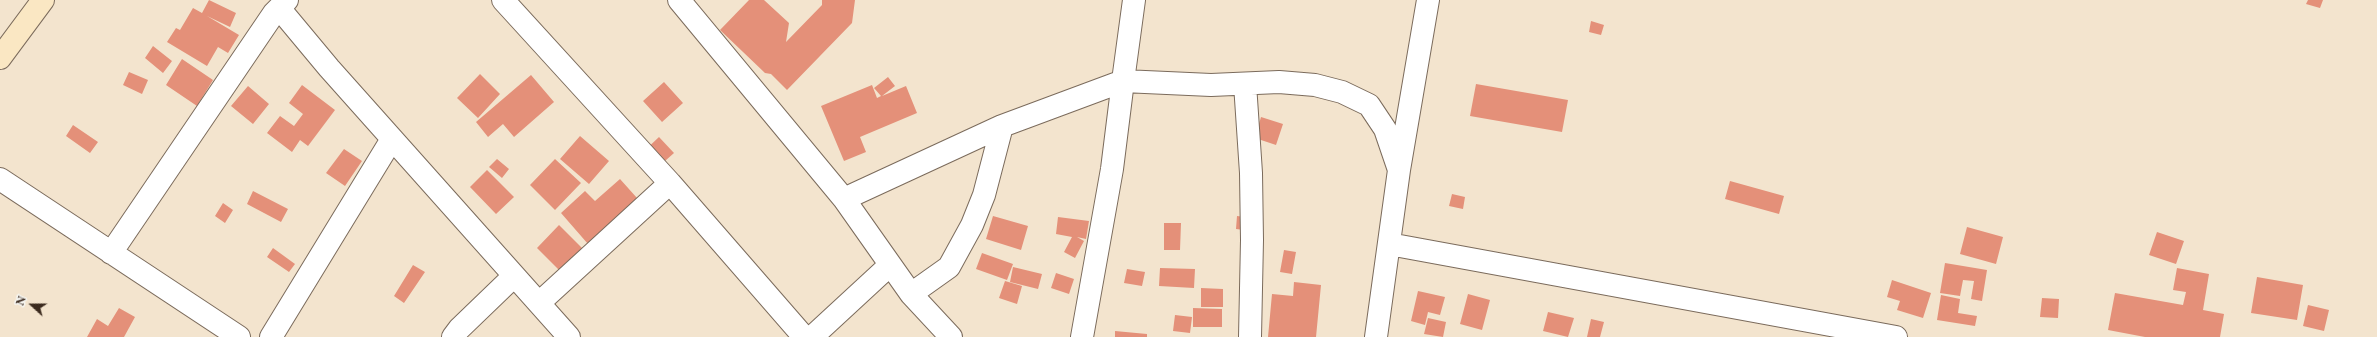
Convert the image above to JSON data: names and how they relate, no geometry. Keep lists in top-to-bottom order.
{
  "north": "left"
}
